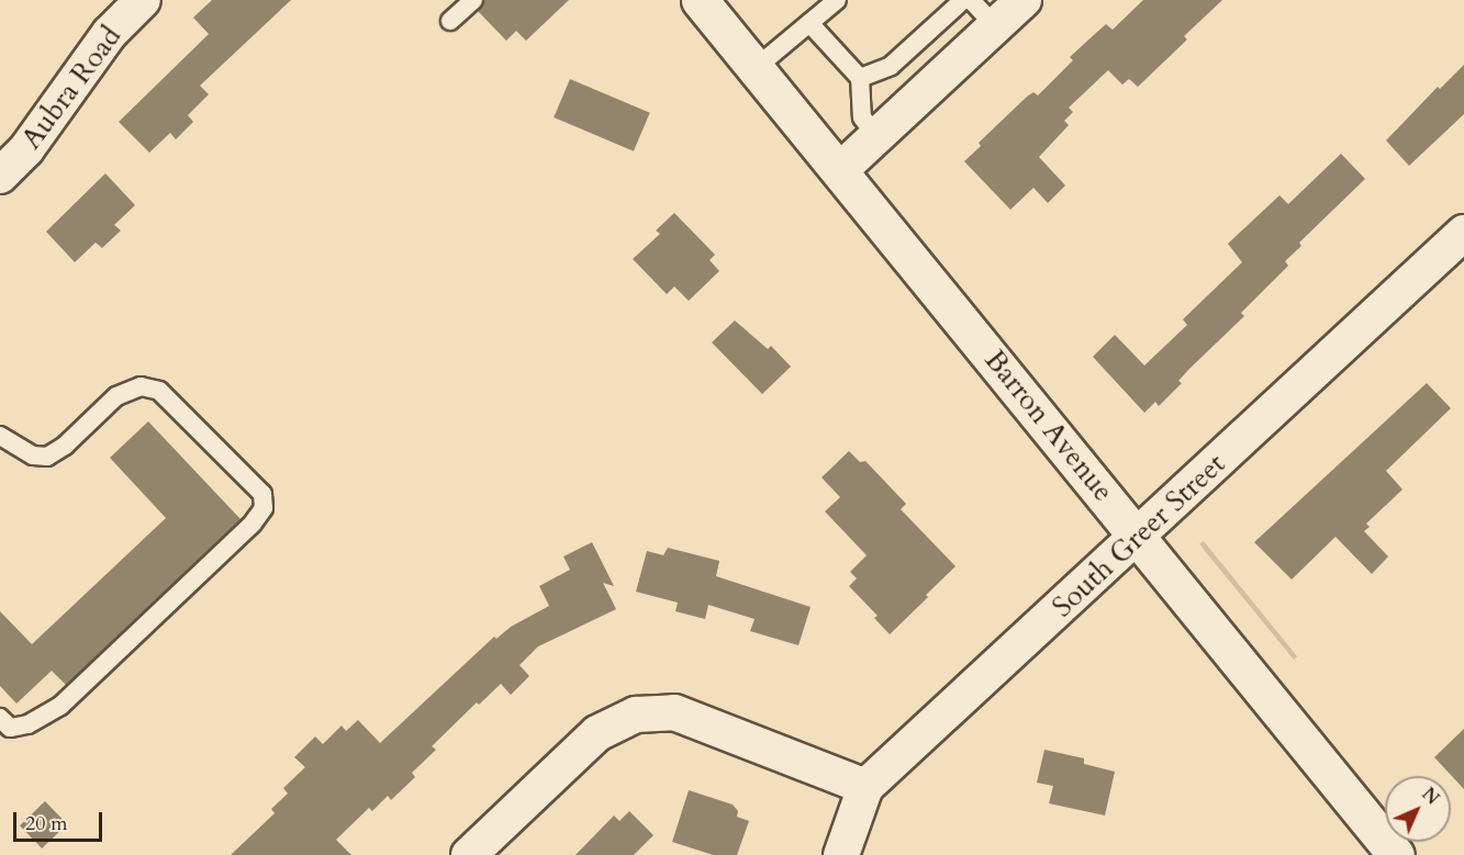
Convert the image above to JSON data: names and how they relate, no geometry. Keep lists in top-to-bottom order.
{
  "streets": {
    "main road": ["Barron Avenue"],
    "street": ["Aubra Road", "South Greer Street"]
  },
  "crossings": [
    ["Barron Avenue", "South Greer Street"]
  ],
  "scale_bar": "20 m",
  "north": "top right"
}
